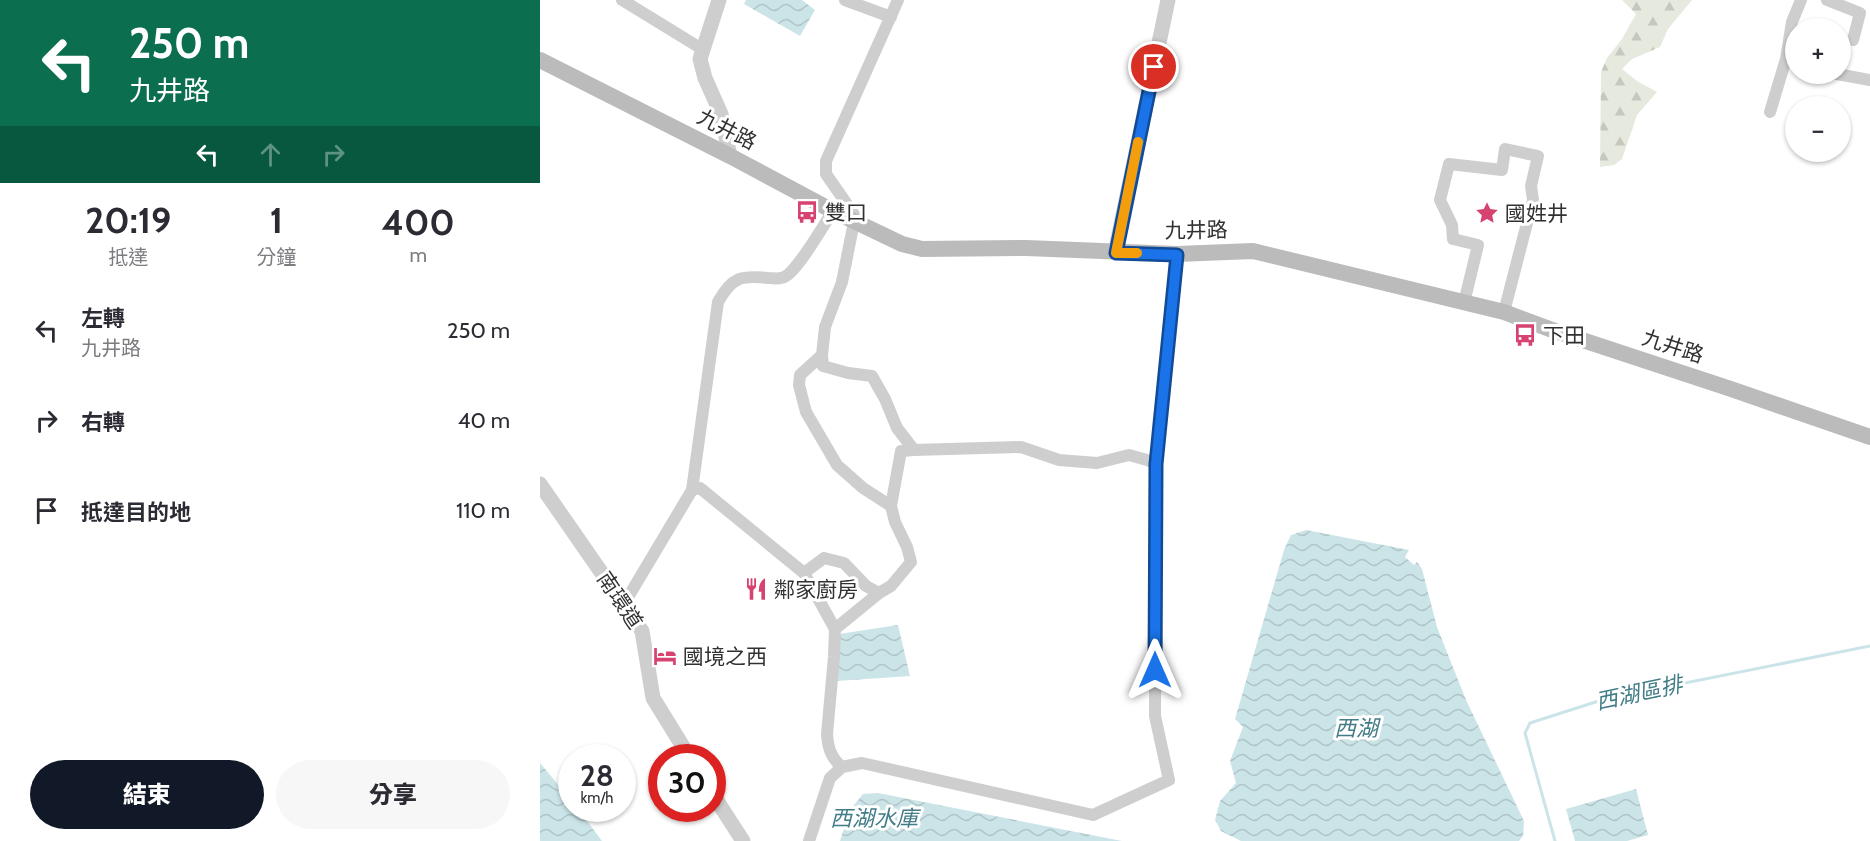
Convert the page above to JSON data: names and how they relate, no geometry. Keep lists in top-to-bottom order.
{
  "streets": {
    "main road": ["九井路"],
    "street": ["南環道"]
  },
  "water": ["西湖區排", "西湖", "西湖水庫"],
  "places": {
    "bus stop": ["雙口", "下田"],
    "place": ["國姓井"],
    "restaurant": ["鄰家廚房"],
    "hotel": ["國境之西"]
  },
  "page": {
    "turn": ["250 m", "九井路"],
    "map_buttons": ["+", "−"],
    "eta": [
      "20:19",
      "抵達",
      "1",
      "分鐘",
      "400",
      "m"
    ],
    "list": [
      {
        "name": "左轉",
        "note": "九井路",
        "value": "250 m"
      },
      {
        "name": "右轉",
        "value": "40 m"
      },
      {
        "name": "抵達目的地",
        "value": "110 m"
      }
    ],
    "speed": "28 km/h",
    "limit": "30",
    "buttons": ["結束", "分享"]
  }
}
